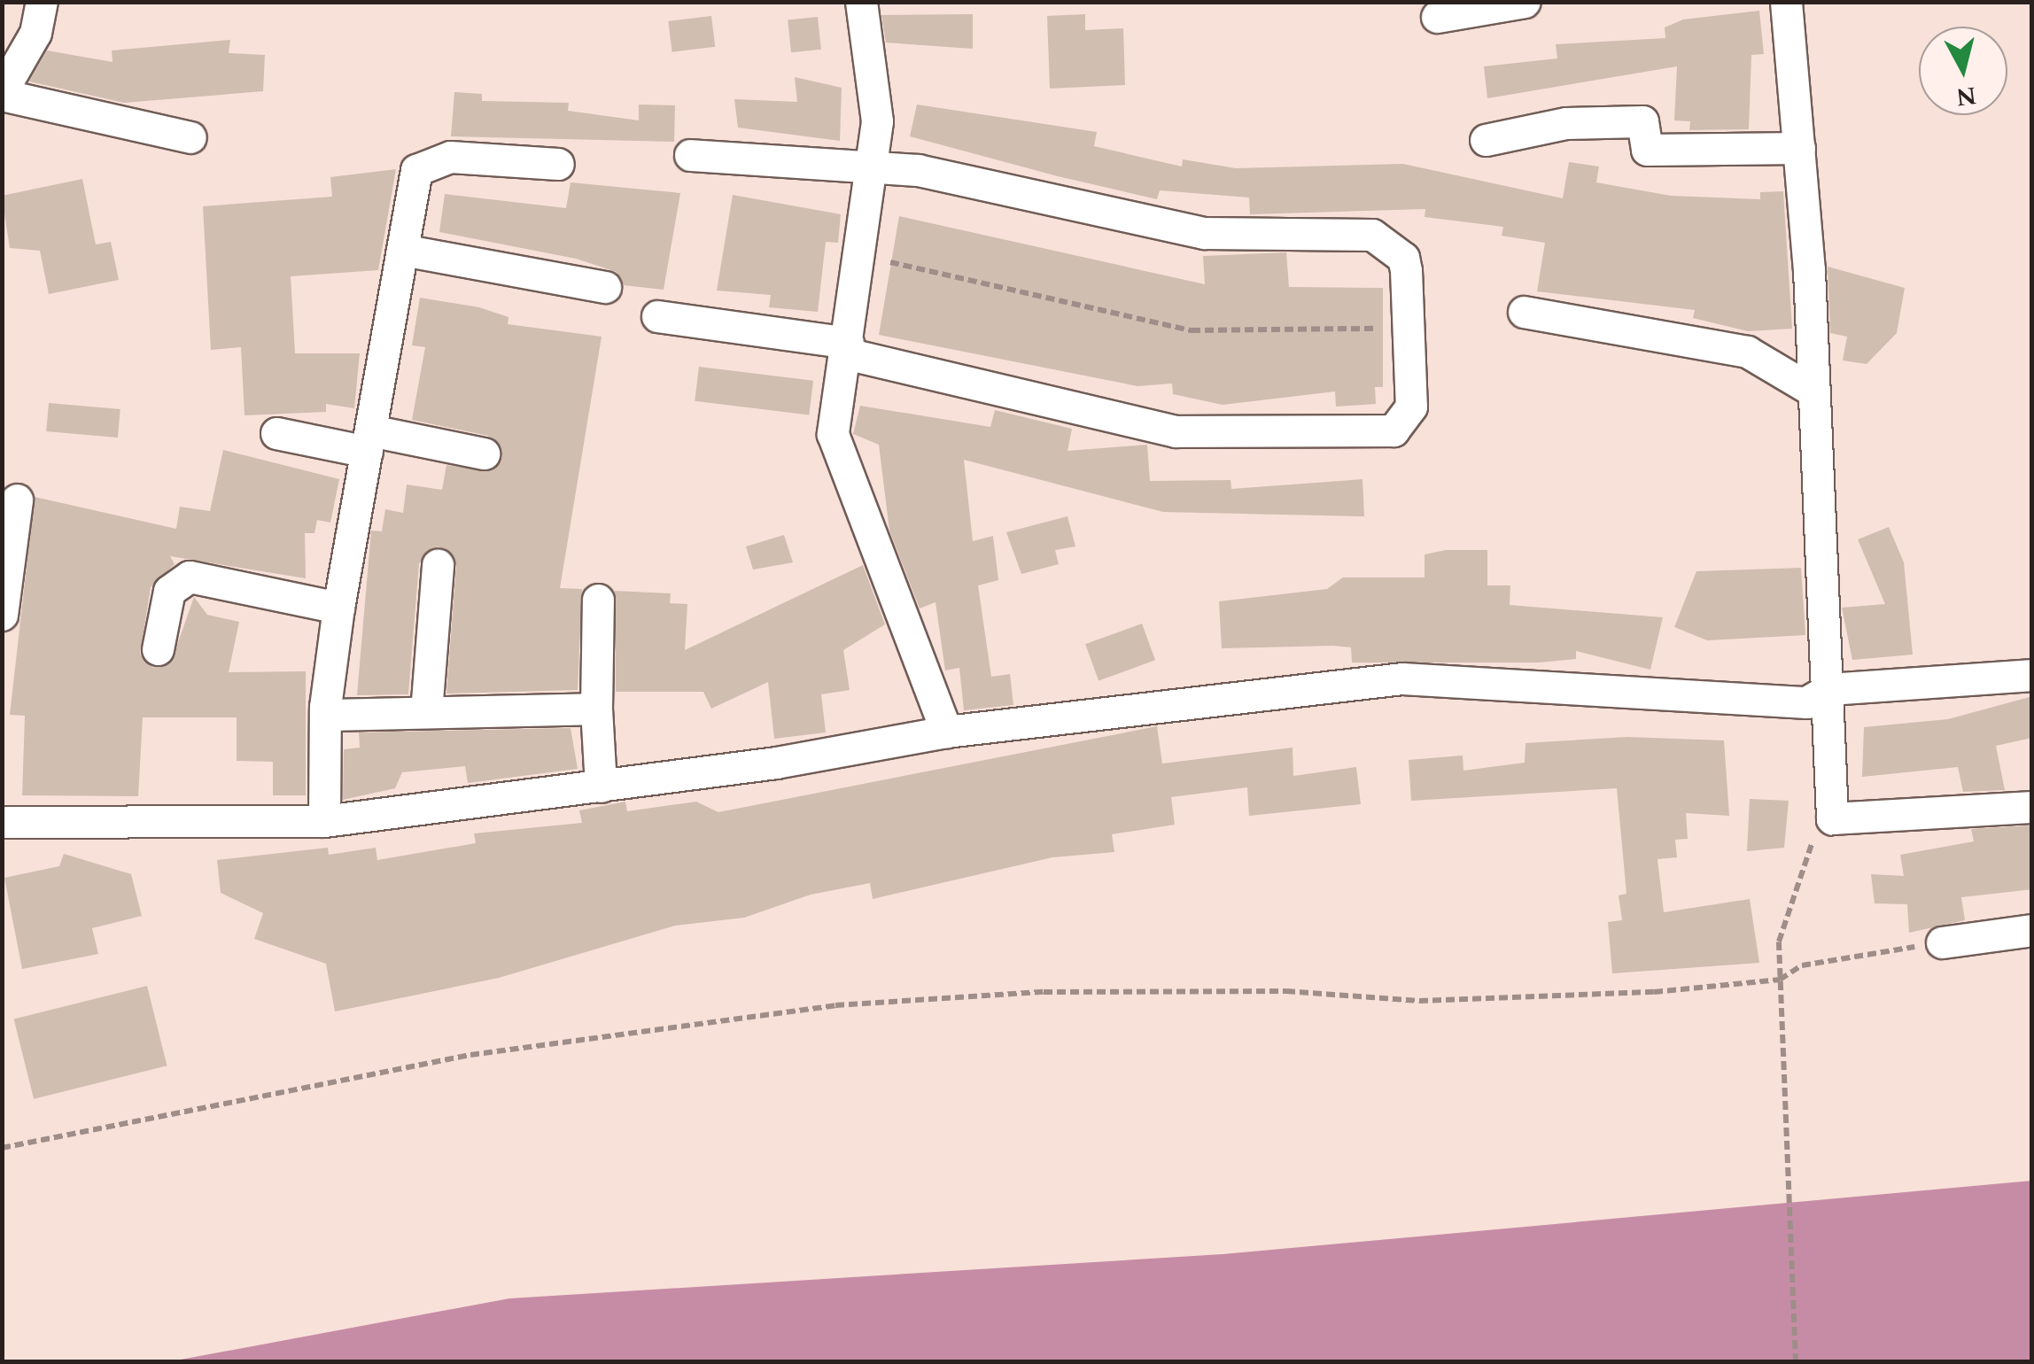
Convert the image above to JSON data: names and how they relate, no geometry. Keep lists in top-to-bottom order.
{
  "north": "bottom"
}
